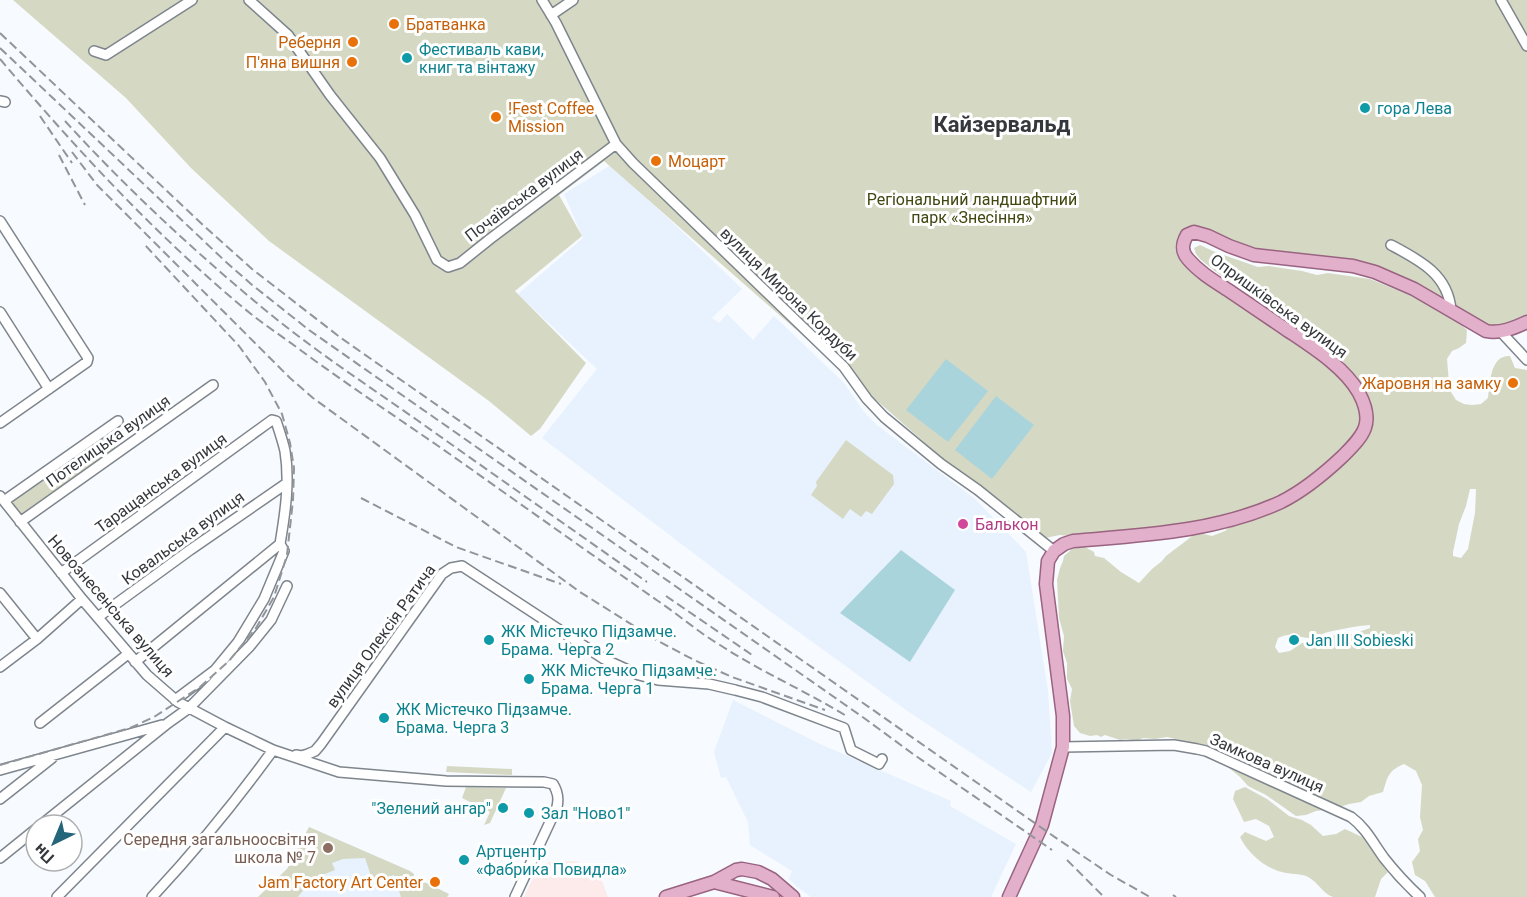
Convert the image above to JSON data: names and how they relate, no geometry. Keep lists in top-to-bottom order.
{
  "streets": {
    "main road": ["Опришківська вулиця"],
    "street": [
      "Почаївська вулиця",
      "вулиця Мирона Кордуби",
      "Потелицька вулиця",
      "Таращанська вулиця",
      "Ковальська вулиця",
      "Новознесенська вулиця",
      "вулиця Олексія Ратича",
      "Замкова вулиця"
    ]
  },
  "crossings": [
    ["Почаївська вулиця", "вулиця Мирона Кордуби"],
    ["вулиця Мирона Кордуби", "Опришківська вулиця"],
    ["Потелицька вулиця", "Новознесенська вулиця"],
    ["Таращанська вулиця", "Ковальська вулиця"],
    ["Таращанська вулиця", "Новознесенська вулиця"],
    ["Ковальська вулиця", "Новознесенська вулиця"]
  ],
  "districts": ["Кайзервальд"],
  "parks": ["Регіональний ландшафтний парк «Знесіння»"],
  "places": [
    "Братванка",
    "Реберня",
    "Фестиваль кави, книг та вінтажу",
    "П'яна вишня",
    "гора Лева",
    "!Fest Coffee Mission",
    "Моцарт",
    "Жаровня на замку",
    "Балькон",
    "ЖК Містечко Підзамче. Брама. Черга 2",
    "Jan III Sobieski",
    "ЖК Містечко Підзамче. Брама. Черга 1",
    "ЖК Містечко Підзамче. Брама. Черга 3",
    "\"Зелений ангар\"",
    "Зал \"Ново1\"",
    "Середня загальноосвітня школа № 7",
    "Артцентр «Фабрика Повидла»",
    "Jam Factory Art Center"
  ],
  "north": "bottom left"
}
